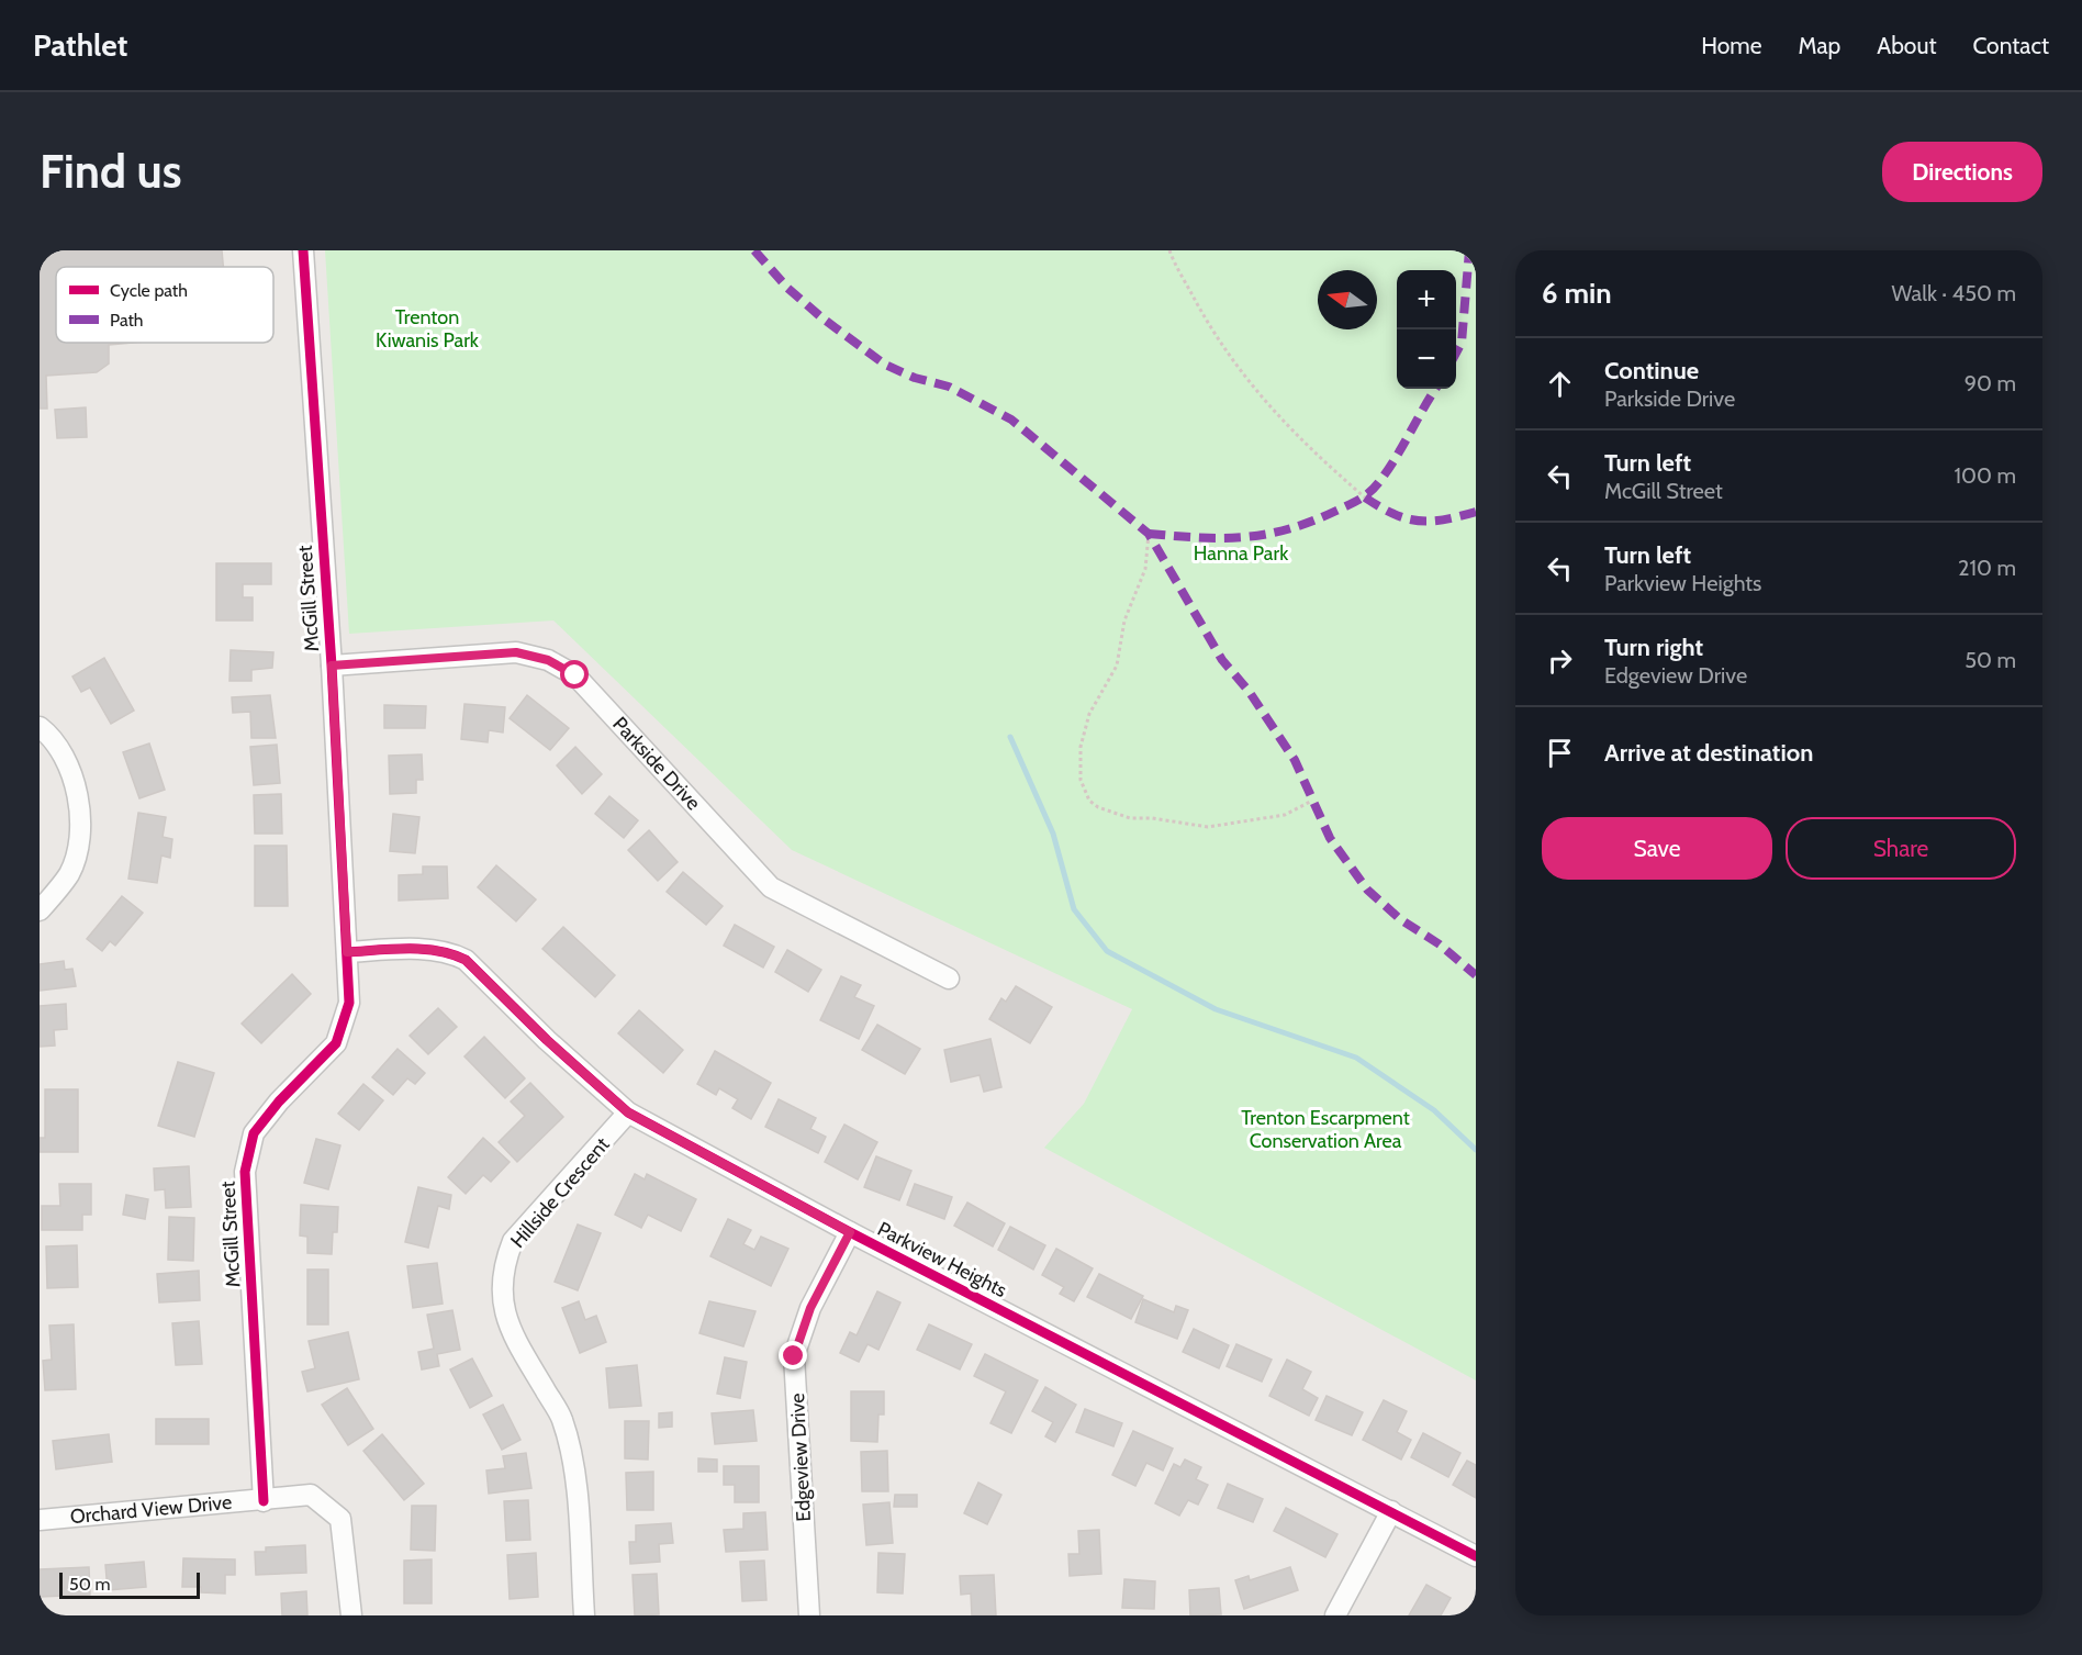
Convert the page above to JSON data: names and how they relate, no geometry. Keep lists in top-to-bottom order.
{
  "streets": {
    "street": [
      "McGill Street",
      "Parkside Drive",
      "Hillside Crescent",
      "Parkview Heights",
      "Edgeview Drive",
      "Orchard View Drive"
    ]
  },
  "crossings": [
    ["McGill Street", "Parkside Drive"],
    ["McGill Street", "Parkview Heights"],
    ["McGill Street", "Orchard View Drive"],
    ["Hillside Crescent", "Parkview Heights"],
    ["Parkview Heights", "Edgeview Drive"]
  ],
  "parks": ["Trenton Kiwanis Park", "Hanna Park", "Trenton Escarpment Conservation Area"],
  "legend": ["Cycle path", "Path"],
  "scale_bar": "50 m",
  "north": "left",
  "page": {
    "header": "Pathlet",
    "nav": [
      "Home",
      "Map",
      "About",
      "Contact"
    ],
    "buttons": [
      "Directions",
      ["Save", "Share"]
    ],
    "title": "Find us",
    "heading": ["6 min", "Walk · 450 m"],
    "map_buttons": ["+", "−"],
    "list": [
      ["Continue", "Parkside Drive", "90 m"],
      ["Turn left", "McGill Street", "100 m"],
      ["Turn left", "Parkview Heights", "210 m"],
      ["Turn right", "Edgeview Drive", "50 m"],
      "Arrive at destination"
    ],
    "scale": "50 m"
  }
}
